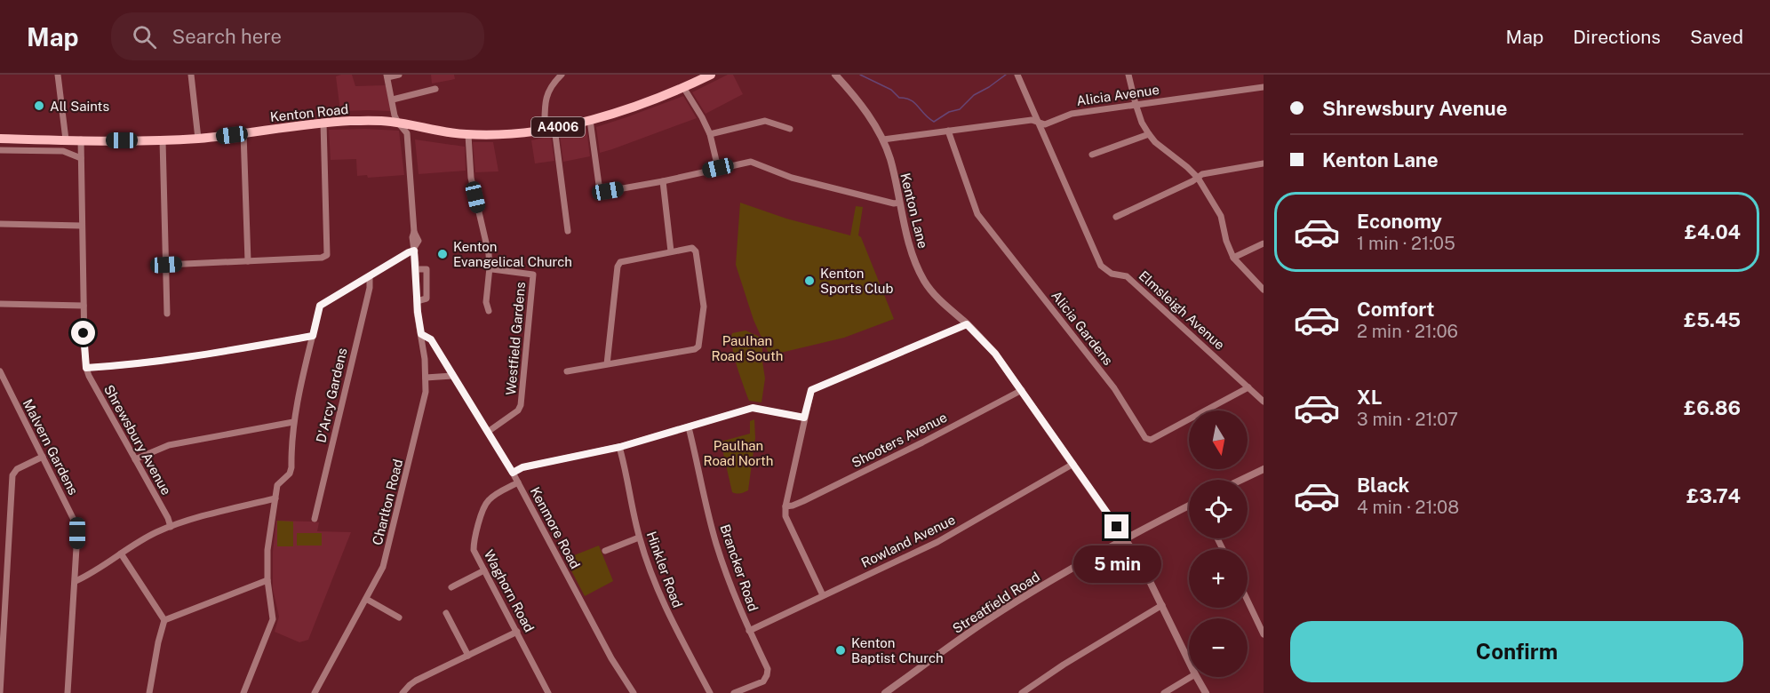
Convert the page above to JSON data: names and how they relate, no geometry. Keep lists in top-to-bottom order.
{
  "streets": {
    "main road": ["Kenton Road", "A4006"],
    "street": [
      "Alicia Avenue",
      "Kenton Lane",
      "Elmsleigh Avenue",
      "Alicia Gardens",
      "Westfield Gardens",
      "D'Arcy Gardens",
      "Shrewsbury Avenue",
      "Shooters Avenue",
      "Malvern Gardens",
      "Charlton Road",
      "Kenmore Road",
      "Rowland Avenue",
      "Brancker Road",
      "Hinkler Road",
      "Waghorn Road",
      "Streatfield Road"
    ]
  },
  "crossings": [
    ["Alicia Avenue", "Kenton Lane"],
    ["Alicia Avenue", "Elmsleigh Avenue"],
    ["Alicia Avenue", "Alicia Gardens"],
    ["Kenton Road", "A4006"],
    ["Kenton Road", "Shrewsbury Avenue"],
    ["Kenton Road", "Charlton Road"],
    ["A4006", "Charlton Road"],
    ["Kenton Lane", "Shooters Avenue"],
    ["Kenton Lane", "Rowland Avenue"],
    ["Kenton Lane", "Streatfield Road"],
    ["Elmsleigh Avenue", "Alicia Gardens"],
    ["Westfield Gardens", "Kenmore Road"],
    ["Charlton Road", "Kenmore Road"],
    ["Kenmore Road", "Waghorn Road"],
    ["Rowland Avenue", "Brancker Road"]
  ],
  "parks": ["Paulhan Road South", "Paulhan Road North"],
  "places": [
    "All Saints",
    "Kenton Evangelical Church",
    "Kenton Sports Club",
    "Kenton Baptist Church"
  ],
  "north": "bottom",
  "page": {
    "header": "Map",
    "search": "Search here",
    "nav": ["Map", "Directions", "Saved"],
    "banner": ["Shrewsbury Avenue", "Kenton Lane"],
    "list": [
      {
        "name": "Economy",
        "note": "1 min · 21:05",
        "value": "£4.04"
      },
      {
        "name": "Comfort",
        "note": "2 min · 21:06",
        "value": "£5.45"
      },
      {
        "name": "XL",
        "note": "3 min · 21:07",
        "value": "£6.86"
      },
      {
        "name": "Black",
        "note": "4 min · 21:08",
        "value": "£3.74"
      }
    ],
    "map_buttons": ["+", "−"],
    "bubble": "5 min",
    "buttons": "Confirm"
  }
}
